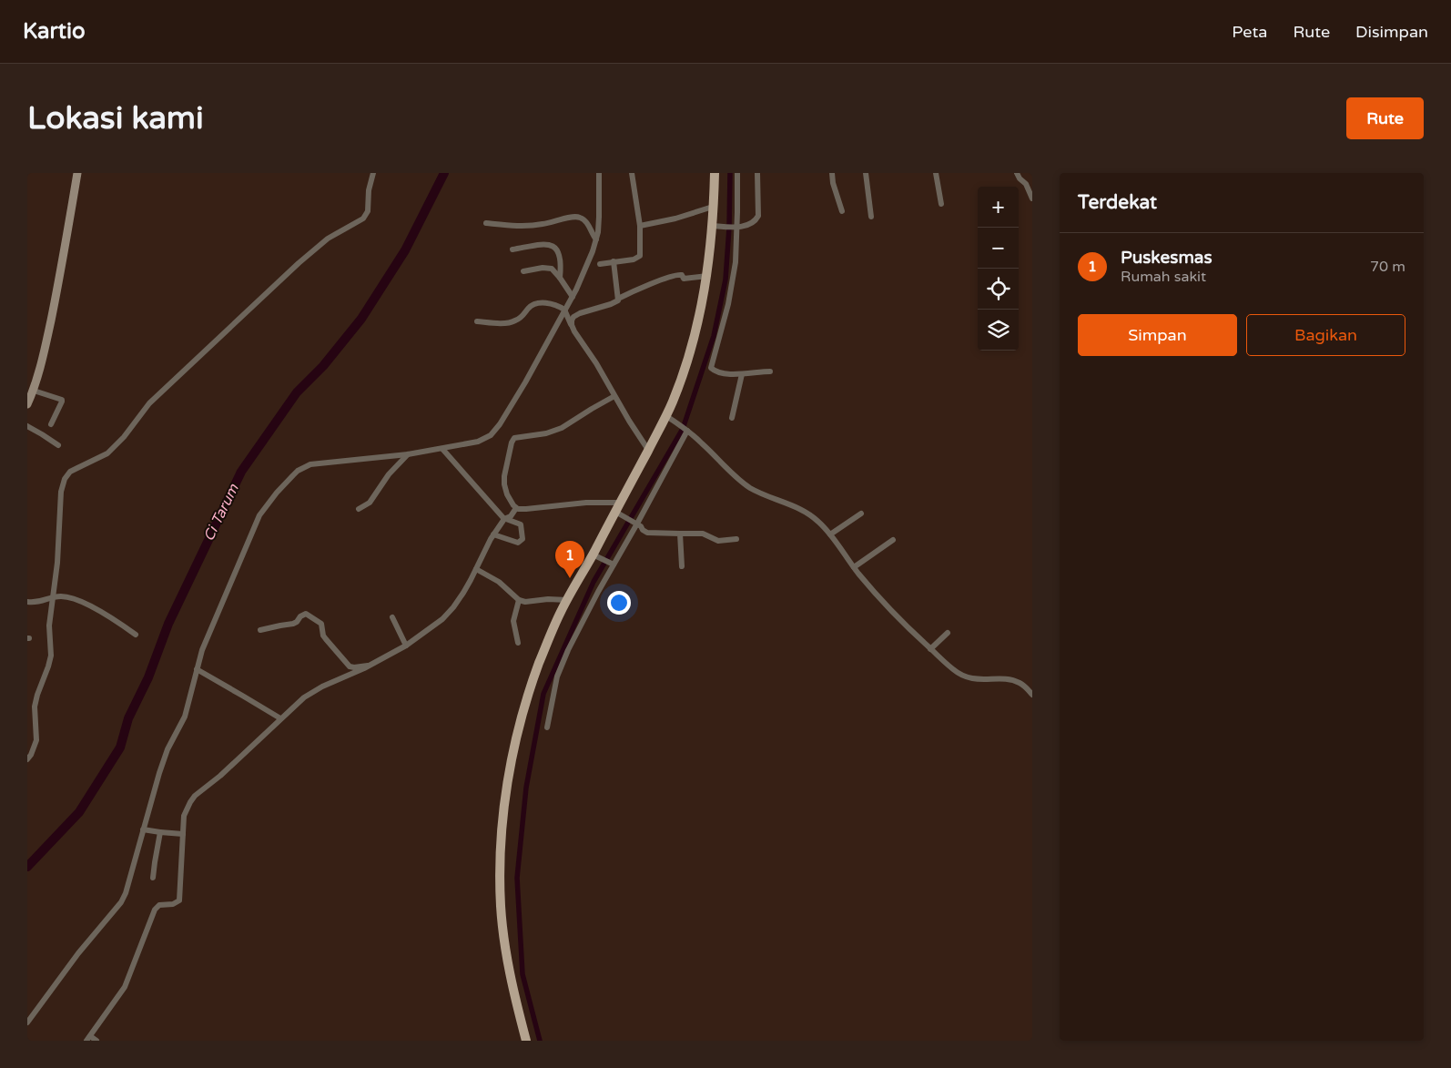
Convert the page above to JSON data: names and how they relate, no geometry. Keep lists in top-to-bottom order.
{
  "water": ["Ci Tarum"],
  "page": {
    "header": "Kartio",
    "nav": ["Peta", "Rute", "Disimpan"],
    "buttons": [
      "Rute",
      ["Simpan", "Bagikan"]
    ],
    "title": "Lokasi kami",
    "heading": "Terdekat",
    "map_buttons": ["+", "−"],
    "list": [
      {
        "mark": "1",
        "name": "Puskesmas",
        "note": "Rumah sakit",
        "value": "70 m"
      }
    ],
    "pins": "1"
  }
}
